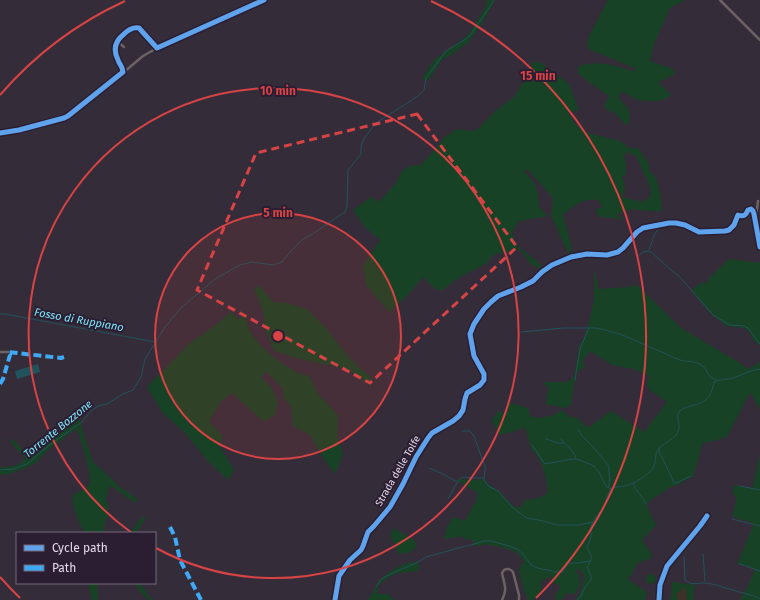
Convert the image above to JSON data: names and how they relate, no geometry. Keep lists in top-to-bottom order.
{
  "streets": {
    "street": ["Strada delle Tolfe"]
  },
  "water": ["Fosso di Ruppiano", "Torrente Bozzone"],
  "legend": ["Cycle path", "Path"],
  "rings": ["15 min", "10 min", "5 min"]
}
